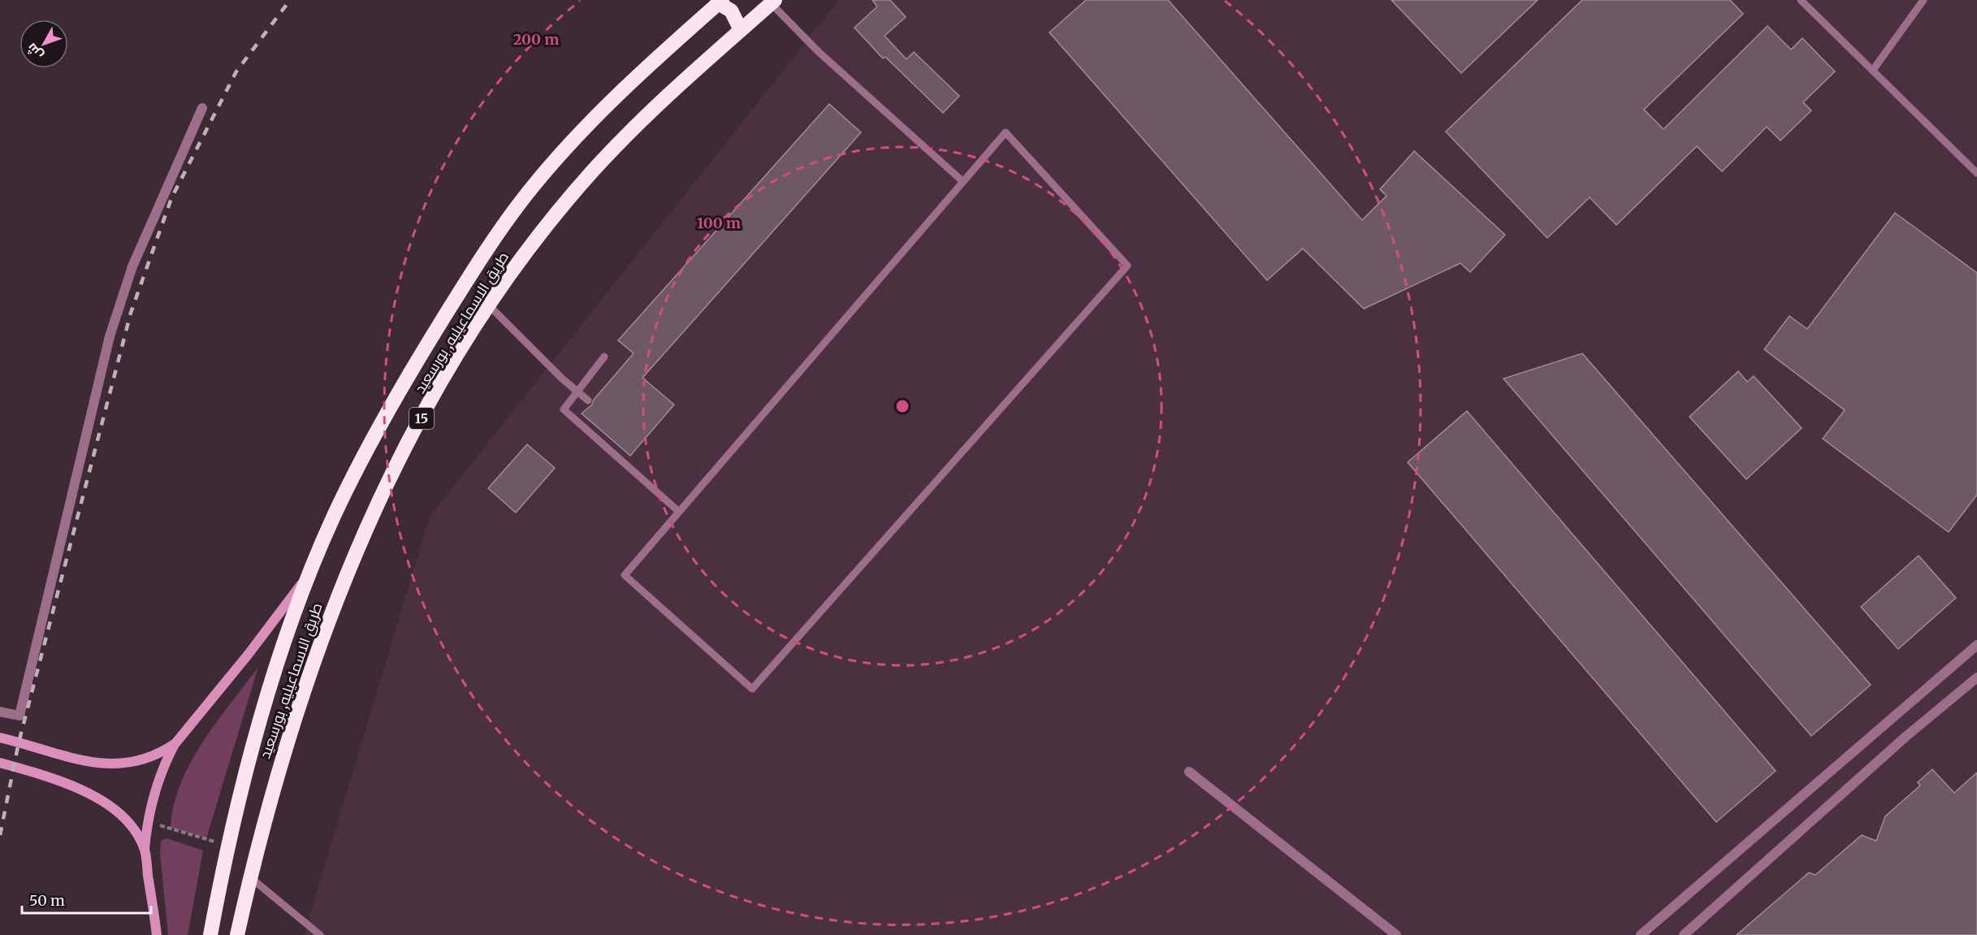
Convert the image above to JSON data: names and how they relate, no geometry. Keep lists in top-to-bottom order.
{
  "streets": {
    "highway": ["طريق الاسماعيليه, بورسعيد", "15"]
  },
  "crossings": [
    ["طريق الاسماعيليه, بورسعيد", "15"]
  ],
  "scale_bar": "50 m",
  "north": "bottom left",
  "rings": ["200 m", "100 m"]
}
